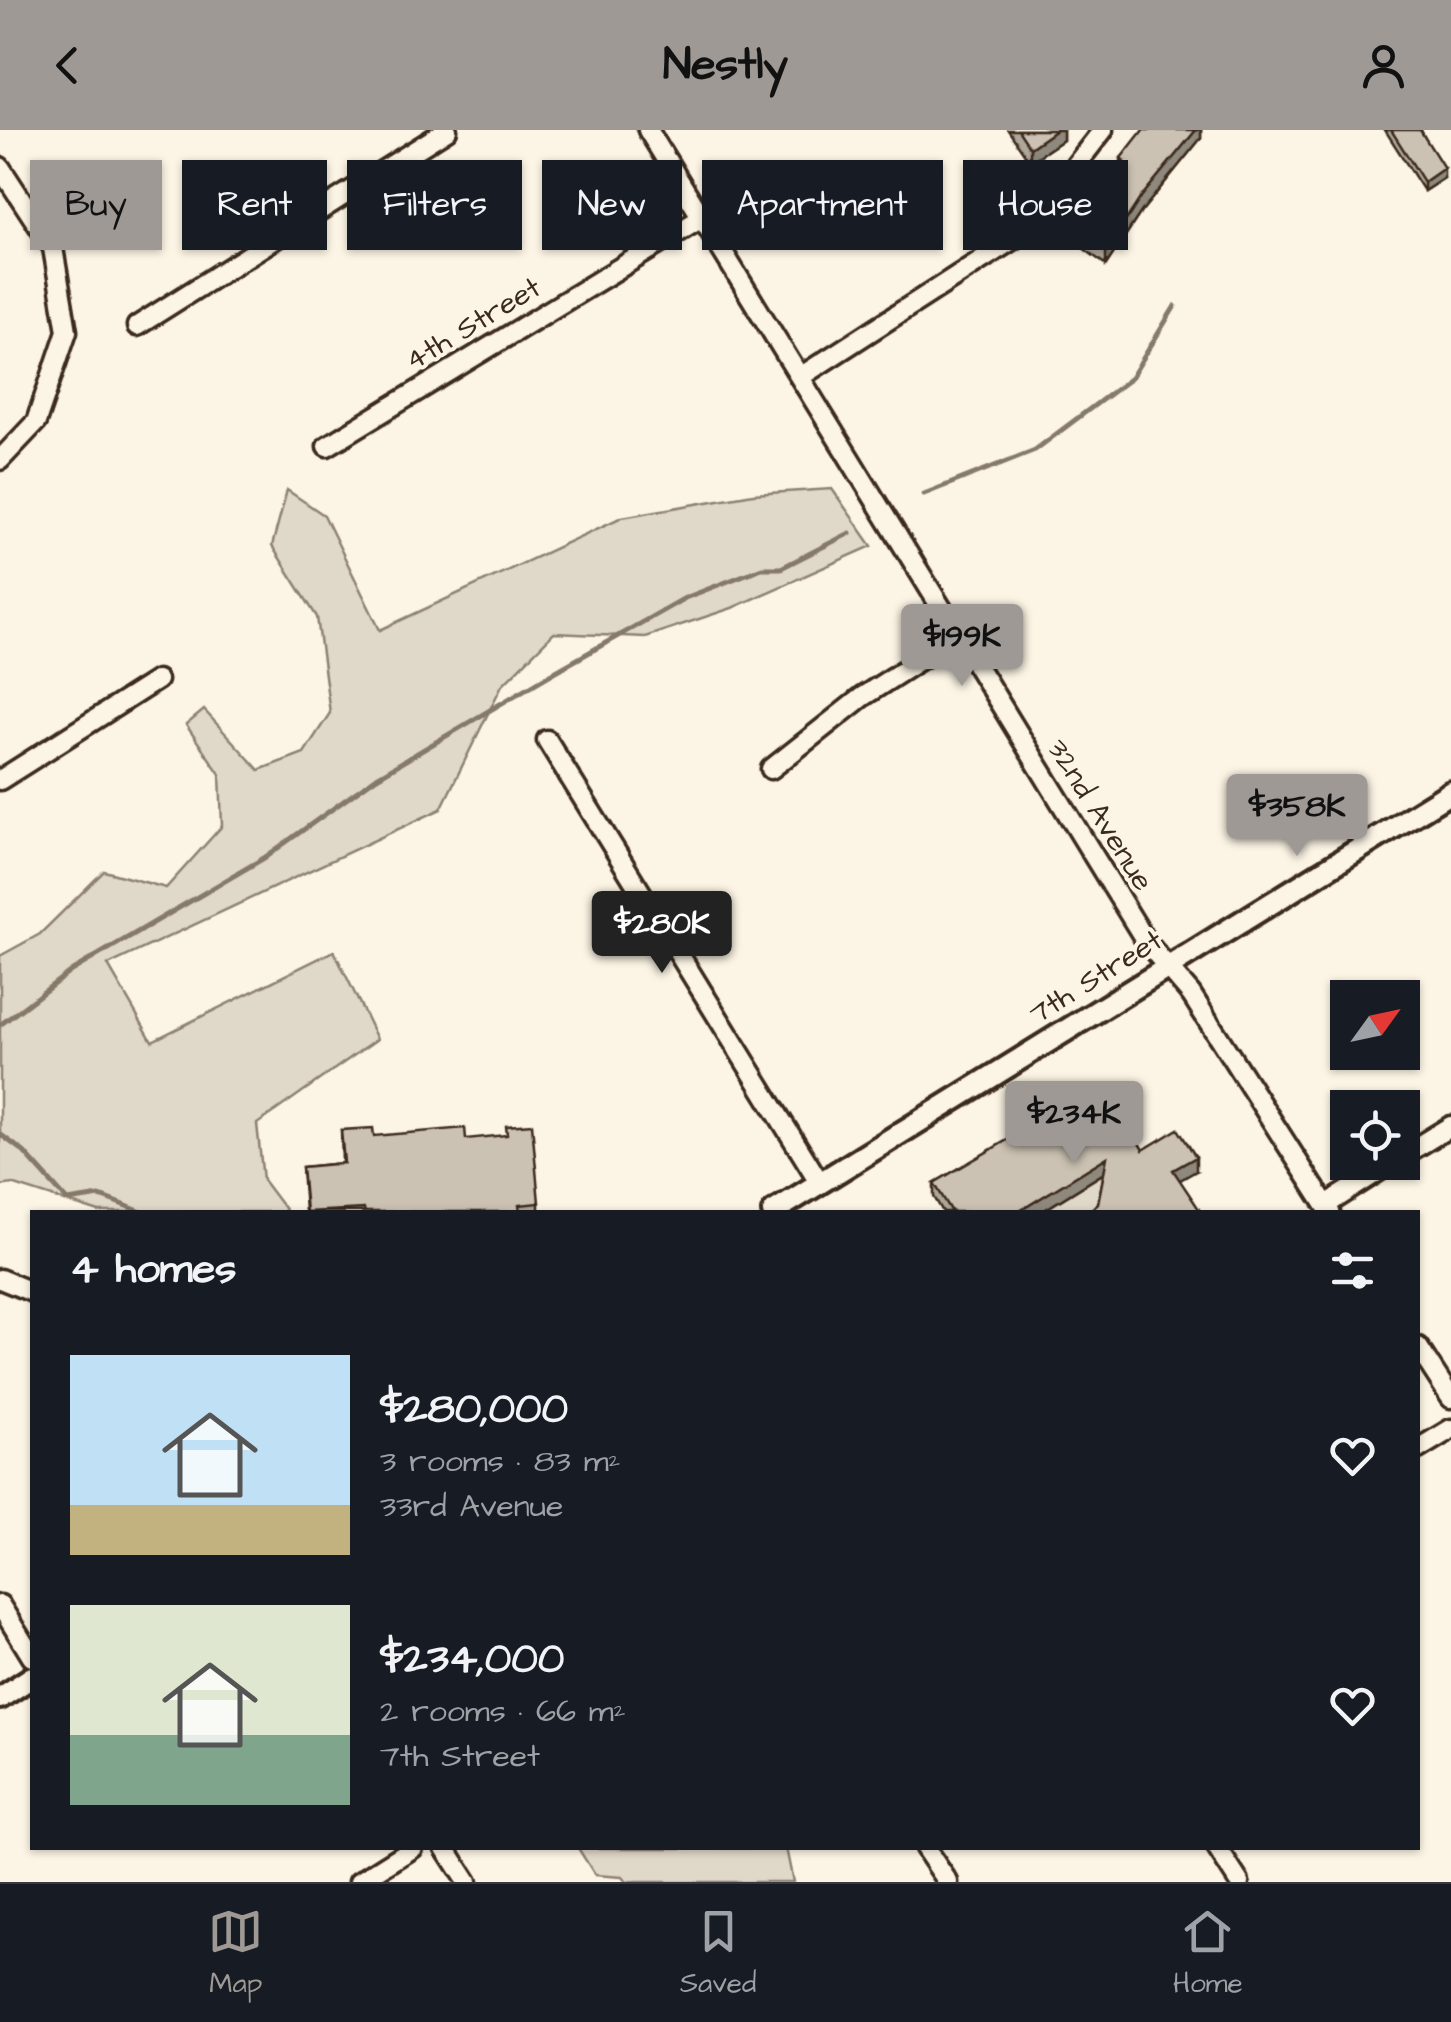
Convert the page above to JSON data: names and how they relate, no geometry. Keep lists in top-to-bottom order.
{
  "streets": {
    "street": ["4th Street", "32nd Avenue", "7th Street"]
  },
  "crossings": [
    ["4th Street", "32nd Avenue"],
    ["32nd Avenue", "7th Street"]
  ],
  "north": "top right",
  "page": {
    "header": "Nestly",
    "chip": [
      "Buy",
      "Rent",
      "Filters",
      "New",
      "Apartment",
      "House"
    ],
    "price": [
      "$199K",
      "$358K",
      "$280K",
      "$234K"
    ],
    "heading": "4 homes",
    "list": [
      {
        "name": "$280,000",
        "note": "3 rooms · 83 m² · 33rd Avenue"
      },
      {
        "name": "$234,000",
        "note": "2 rooms · 66 m² · 7th Street"
      }
    ],
    "tabs": ["Map", "Saved", "Home"]
  }
}
